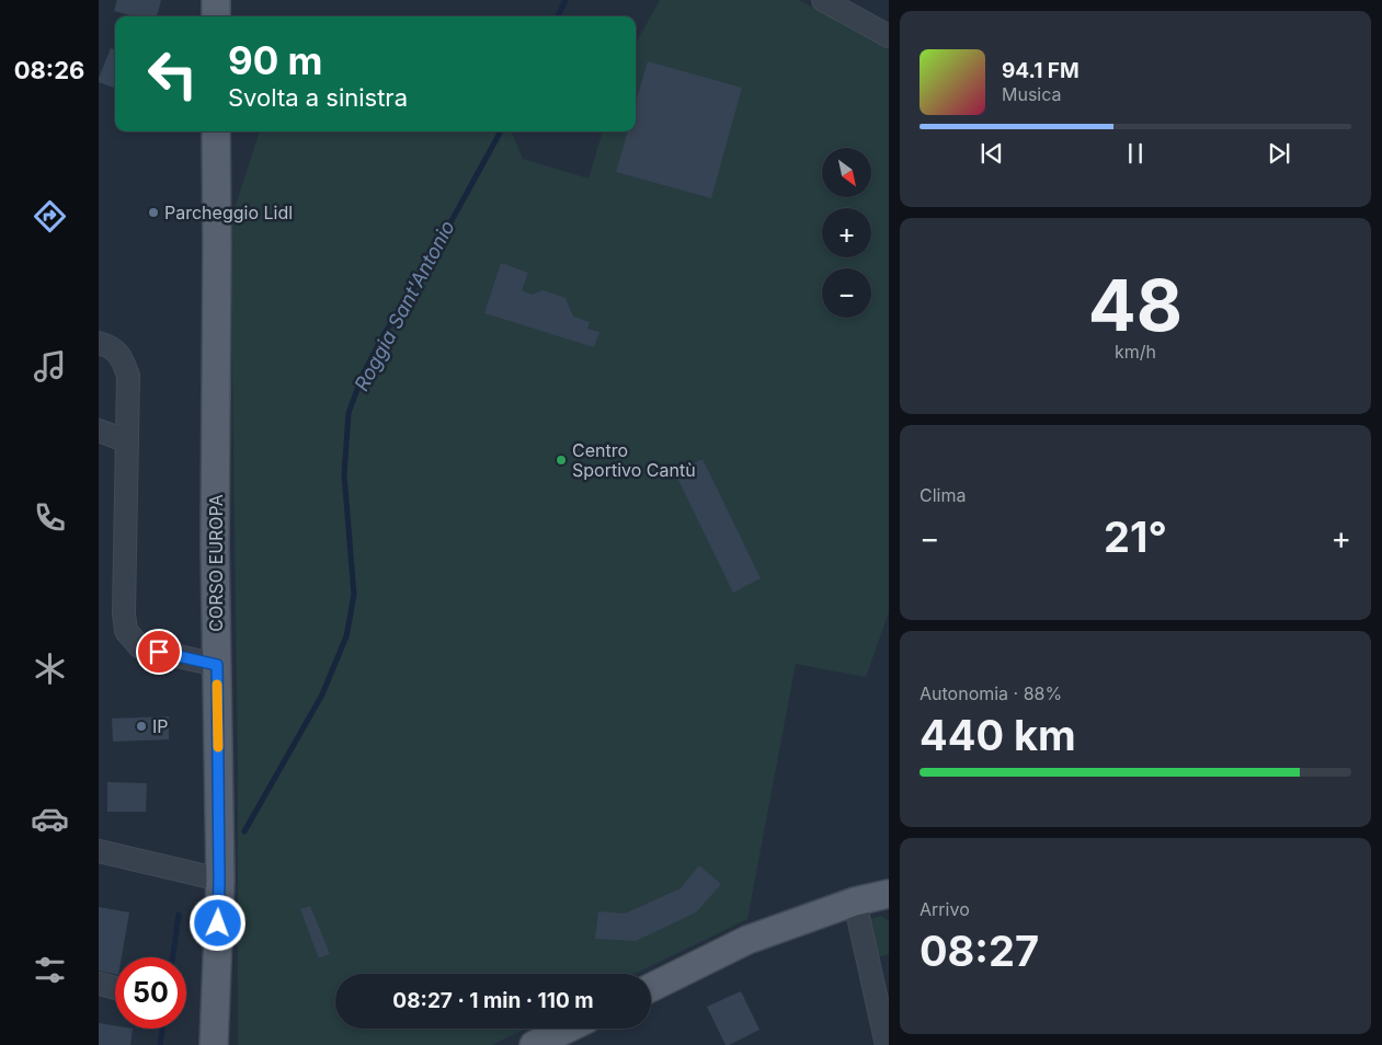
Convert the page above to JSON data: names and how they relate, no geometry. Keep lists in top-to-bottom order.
{
  "streets": {
    "main road": ["CORSO EUROPA"]
  },
  "water": ["Roggia Sant'Antonio"],
  "places": ["Parcheggio Lidl", "Centro Sportivo Cantù", "IP"],
  "north": "bottom right",
  "page": {
    "tabs": "08:26",
    "turn": ["90 m", "Svolta a sinistra"],
    "song": ["94.1 FM", "Musica"],
    "map_buttons": ["+", "−"],
    "tile": [
      ["48", "km/h"],
      "Clima",
      ["Autonomia · 88%", "440 km"],
      ["Arrivo", "08:27"]
    ],
    "heat": ["−", "21°", "+"],
    "limit": "50",
    "trip": "08:27 · 1 min · 110 m"
  }
}
